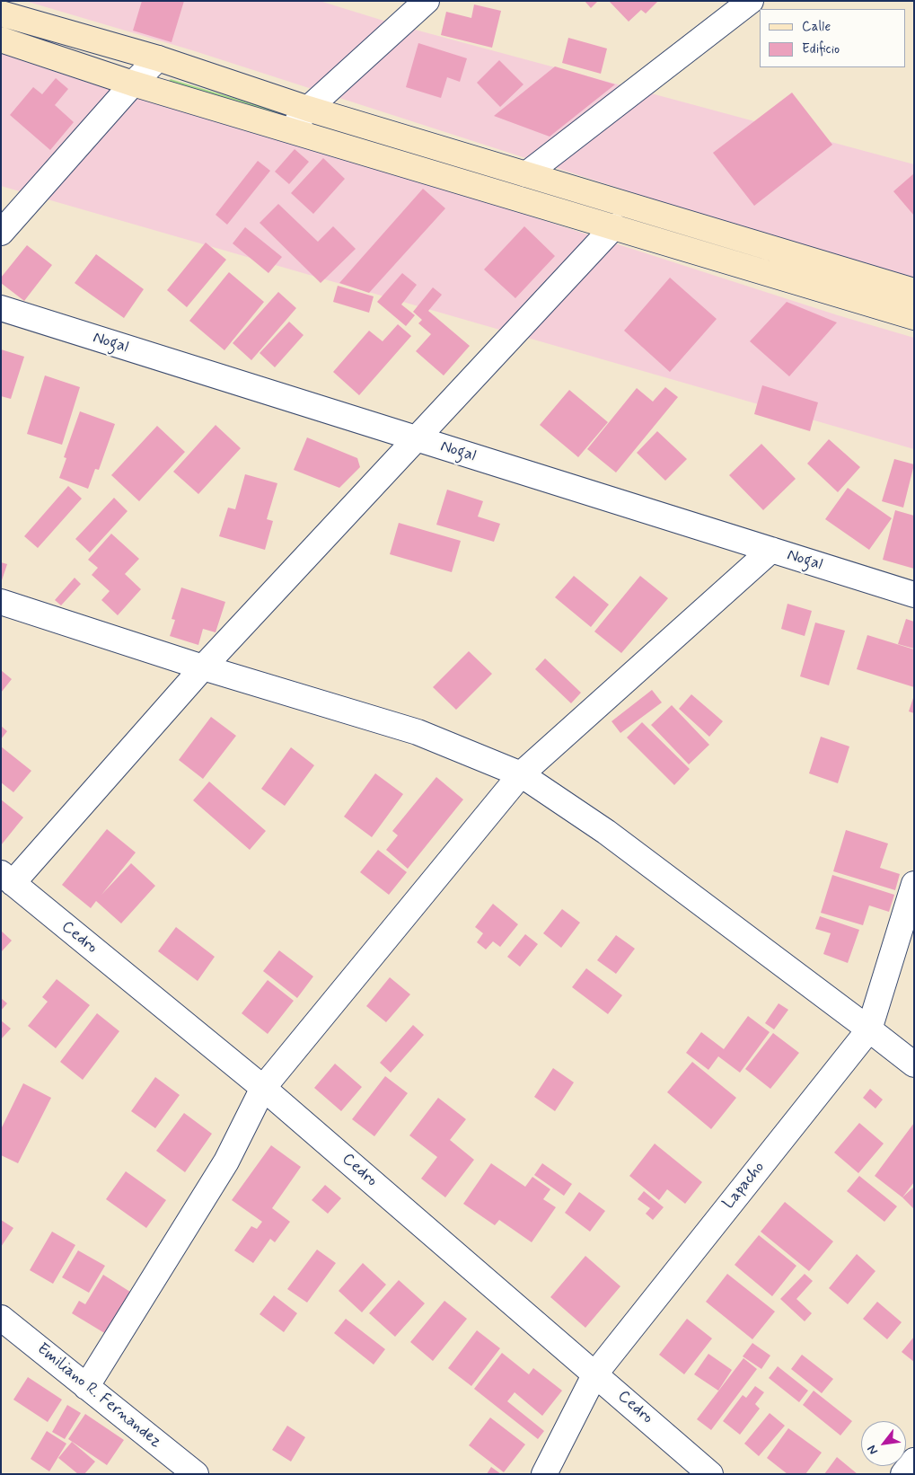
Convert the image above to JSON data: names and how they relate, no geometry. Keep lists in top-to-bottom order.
{
  "streets": {
    "street": [
      "Nogal",
      "Cedro",
      "Lapacho",
      "Emiliano R. Fernandez"
    ]
  },
  "crossings": [
    ["Cedro", "Lapacho"]
  ],
  "legend": ["Calle", "Edificio"],
  "north": "bottom left"
}
